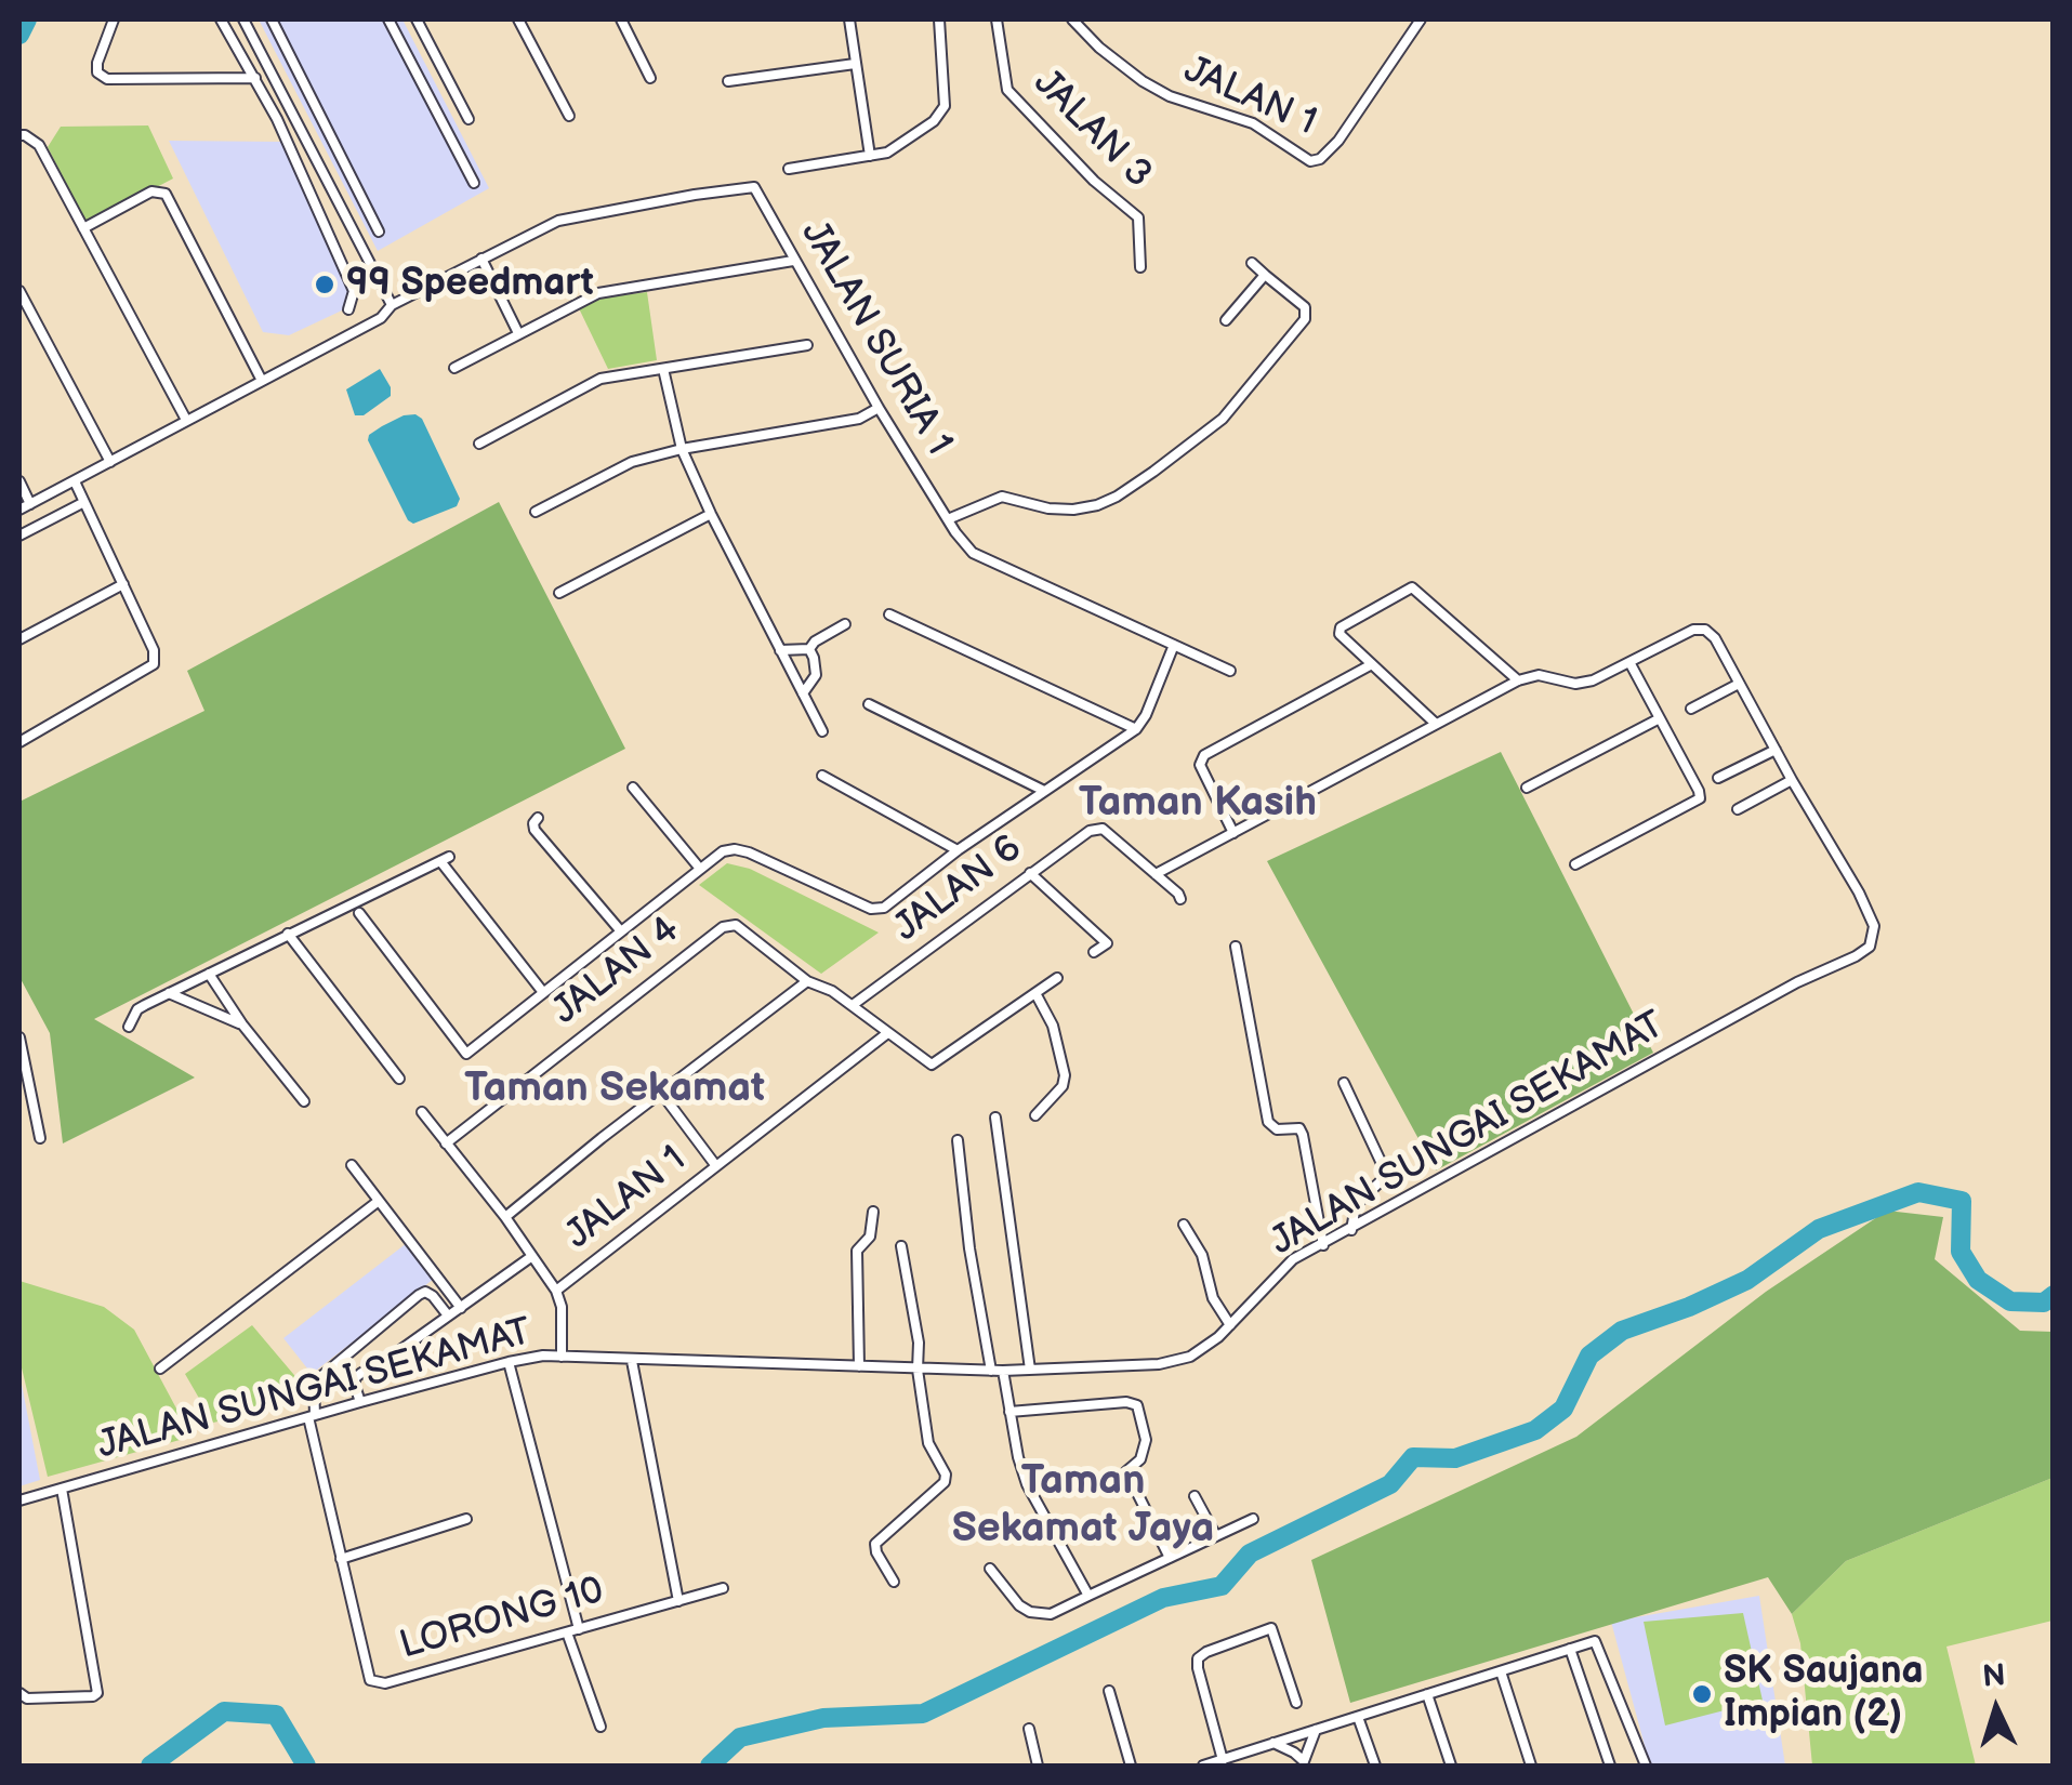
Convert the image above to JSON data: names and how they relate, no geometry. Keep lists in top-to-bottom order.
{
  "streets": {
    "street": [
      "JALAN 1",
      "JALAN 3",
      "JALAN SURIA 1",
      "JALAN 6",
      "JALAN 4",
      "JALAN SUNGAI SEKAMAT",
      "LORONG 10"
    ]
  },
  "crossings": [
    ["JALAN SUNGAI SEKAMAT", "LORONG 10"]
  ],
  "districts": ["Taman Kasih", "Taman Sekamat", "Taman Sekamat Jaya"],
  "places": ["99 Speedmart", "SK Saujana Impian (2)"],
  "north": "top"
}
